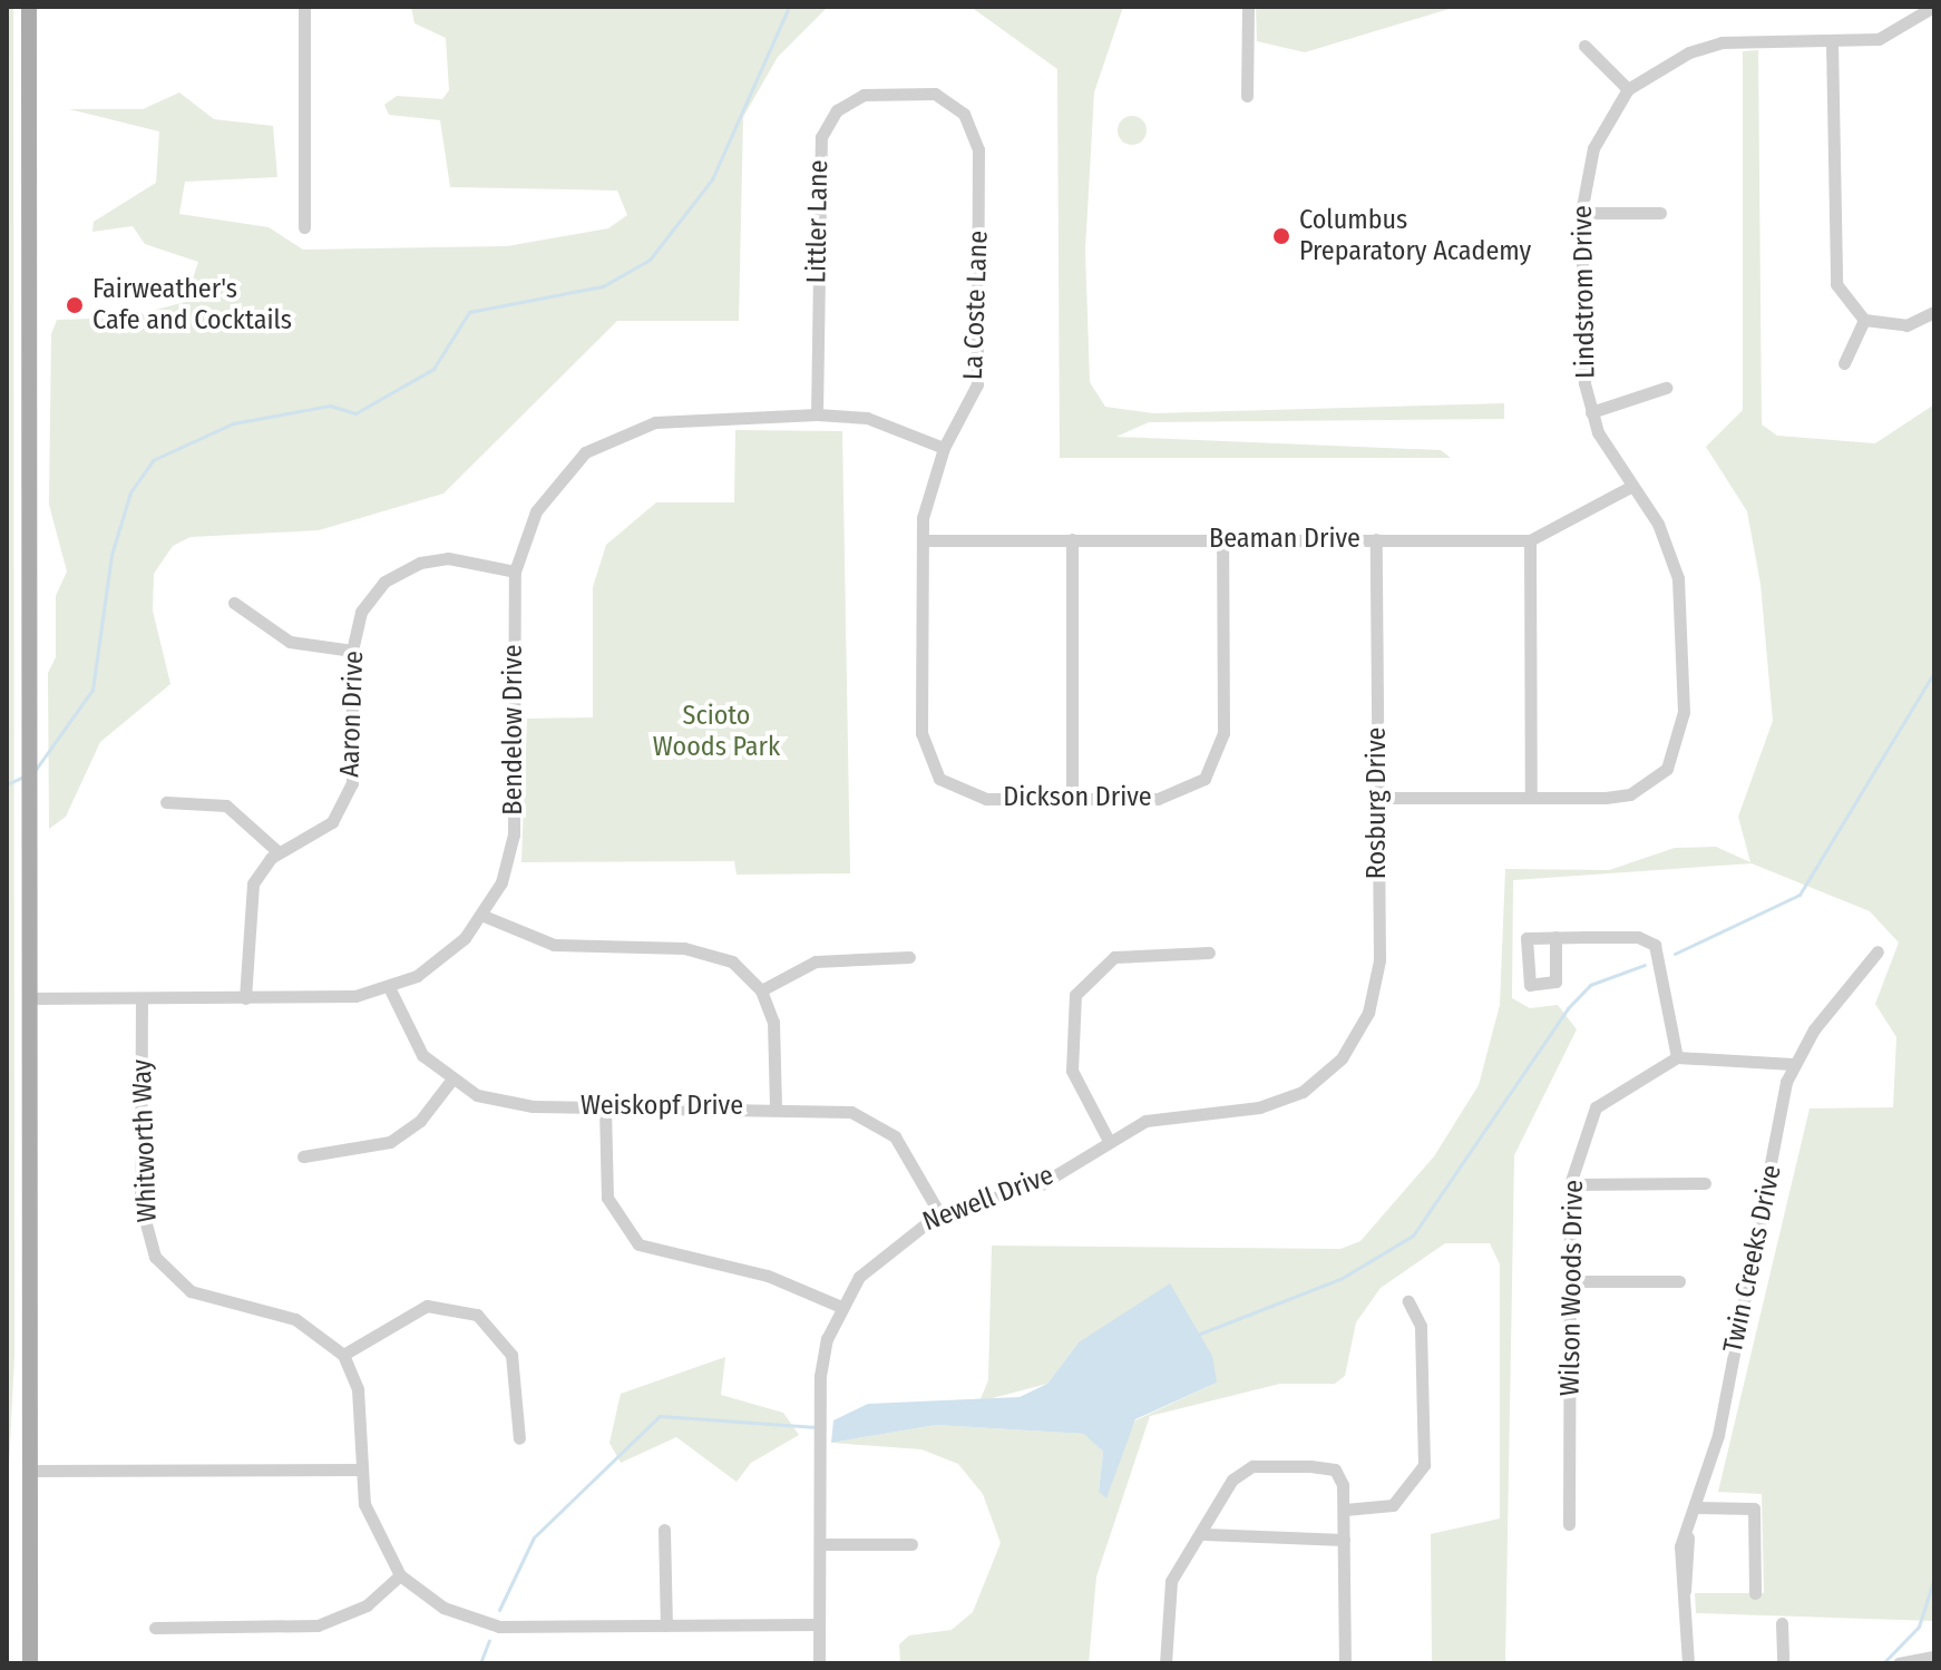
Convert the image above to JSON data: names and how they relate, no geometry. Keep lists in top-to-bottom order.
{
  "streets": {
    "street": [
      "Littler Lane",
      "Lindstrom Drive",
      "La Coste Lane",
      "Beaman Drive",
      "Aaron Drive",
      "Bendelow Drive",
      "Dickson Drive",
      "Rosburg Drive",
      "Weiskopf Drive",
      "Whitworth Way",
      "Newell Drive",
      "Twin Creeks Drive",
      "Wilson Woods Drive"
    ]
  },
  "crossings": [
    ["Littler Lane", "La Coste Lane"],
    ["Littler Lane", "Bendelow Drive"],
    ["Lindstrom Drive", "Beaman Drive"],
    ["Lindstrom Drive", "Rosburg Drive"],
    ["La Coste Lane", "Beaman Drive"],
    ["La Coste Lane", "Bendelow Drive"],
    ["La Coste Lane", "Dickson Drive"],
    ["Beaman Drive", "Dickson Drive"],
    ["Beaman Drive", "Rosburg Drive"],
    ["Aaron Drive", "Bendelow Drive"],
    ["Bendelow Drive", "Weiskopf Drive"],
    ["Bendelow Drive", "Whitworth Way"],
    ["Rosburg Drive", "Newell Drive"],
    ["Weiskopf Drive", "Newell Drive"]
  ],
  "parks": ["Scioto Woods Park"],
  "places": ["Columbus Preparatory Academy", "Fairweather's Cafe and Cocktails"]
}
